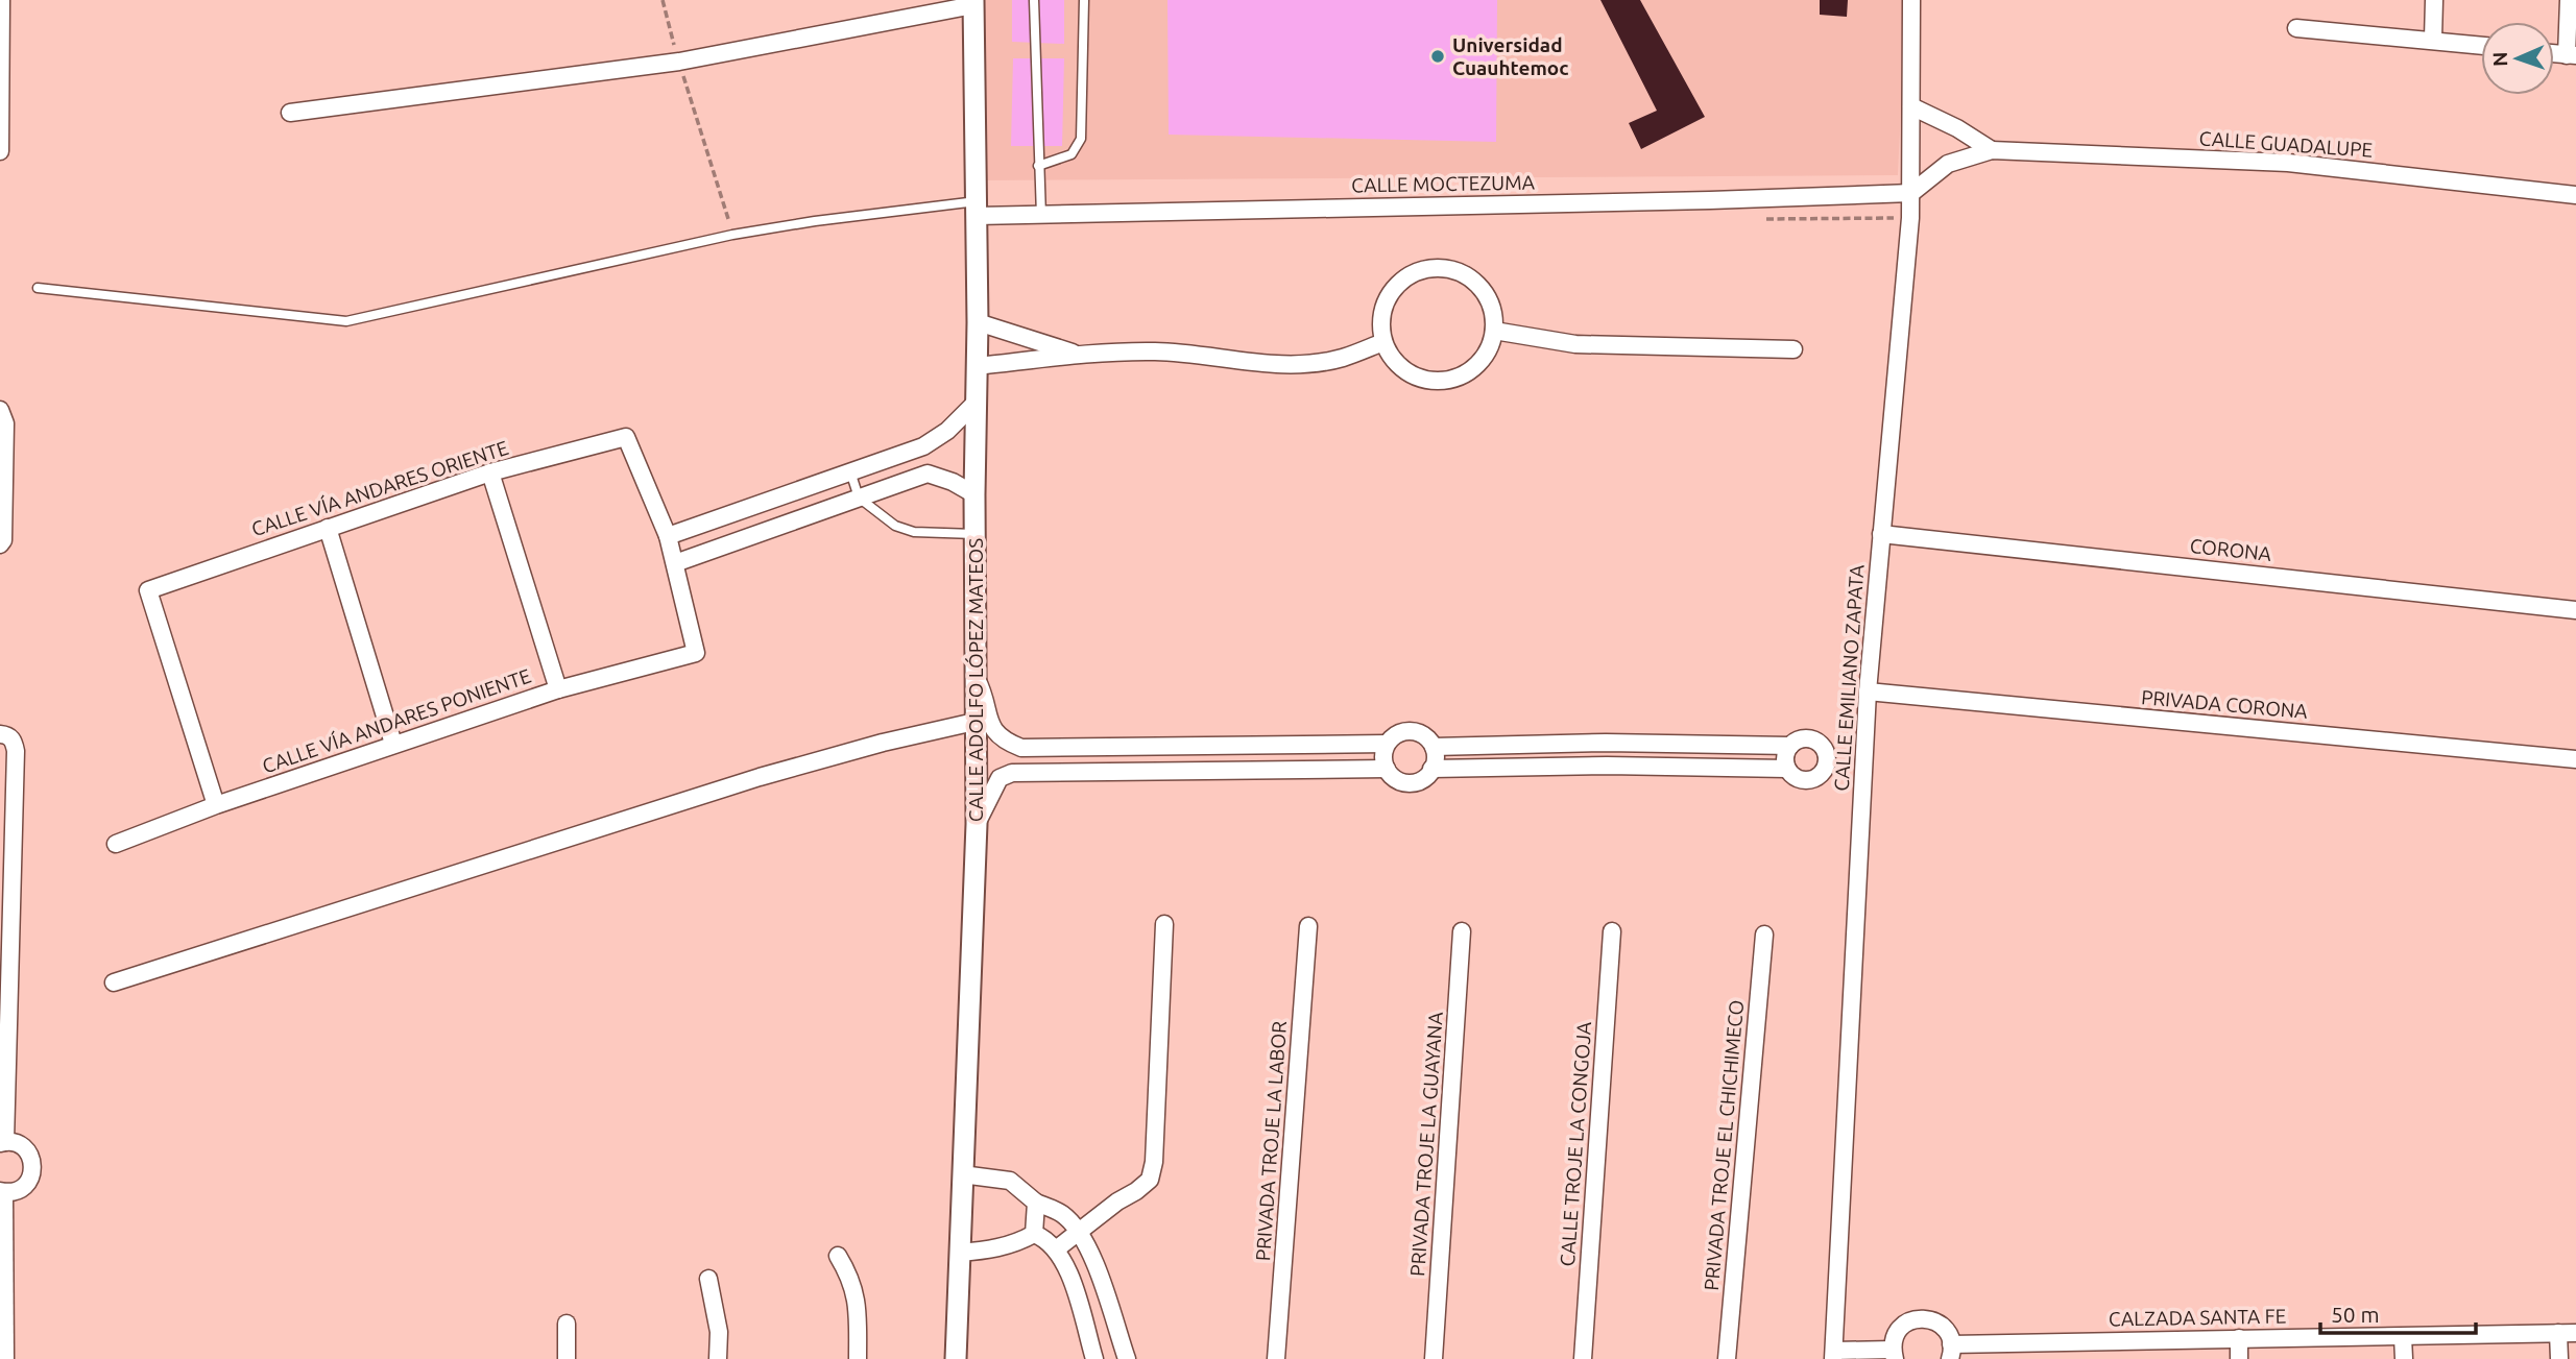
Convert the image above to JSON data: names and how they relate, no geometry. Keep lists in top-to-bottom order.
{
  "streets": {
    "street": [
      "CALLE GUADALUPE",
      "CALLE MOCTEZUMA",
      "CALLE VÍA ANDARES ORIENTE",
      "CORONA",
      "CALLE EMILIANO ZAPATA",
      "CALLE ADOLFO LÓPEZ MATEOS",
      "PRIVADA CORONA",
      "CALLE VÍA ANDARES PONIENTE",
      "PRIVADA TROJE LA LABOR",
      "PRIVADA TROJE LA GUAYANA",
      "CALLE TROJE LA CONGOJA",
      "PRIVADA TROJE EL CHICHIMECO",
      "CALZADA SANTA FE"
    ]
  },
  "crossings": [
    ["CALLE GUADALUPE", "CALLE MOCTEZUMA"],
    ["CALLE GUADALUPE", "CALLE EMILIANO ZAPATA"],
    ["CALLE MOCTEZUMA", "CALLE EMILIANO ZAPATA"],
    ["CALLE MOCTEZUMA", "CALLE ADOLFO LÓPEZ MATEOS"],
    ["CALLE VÍA ANDARES ORIENTE", "CALLE VÍA ANDARES PONIENTE"],
    ["CORONA", "CALLE EMILIANO ZAPATA"],
    ["CALLE EMILIANO ZAPATA", "PRIVADA CORONA"]
  ],
  "places": ["Universidad Cuauhtemoc"],
  "scale_bar": "50 m",
  "north": "left"
}
